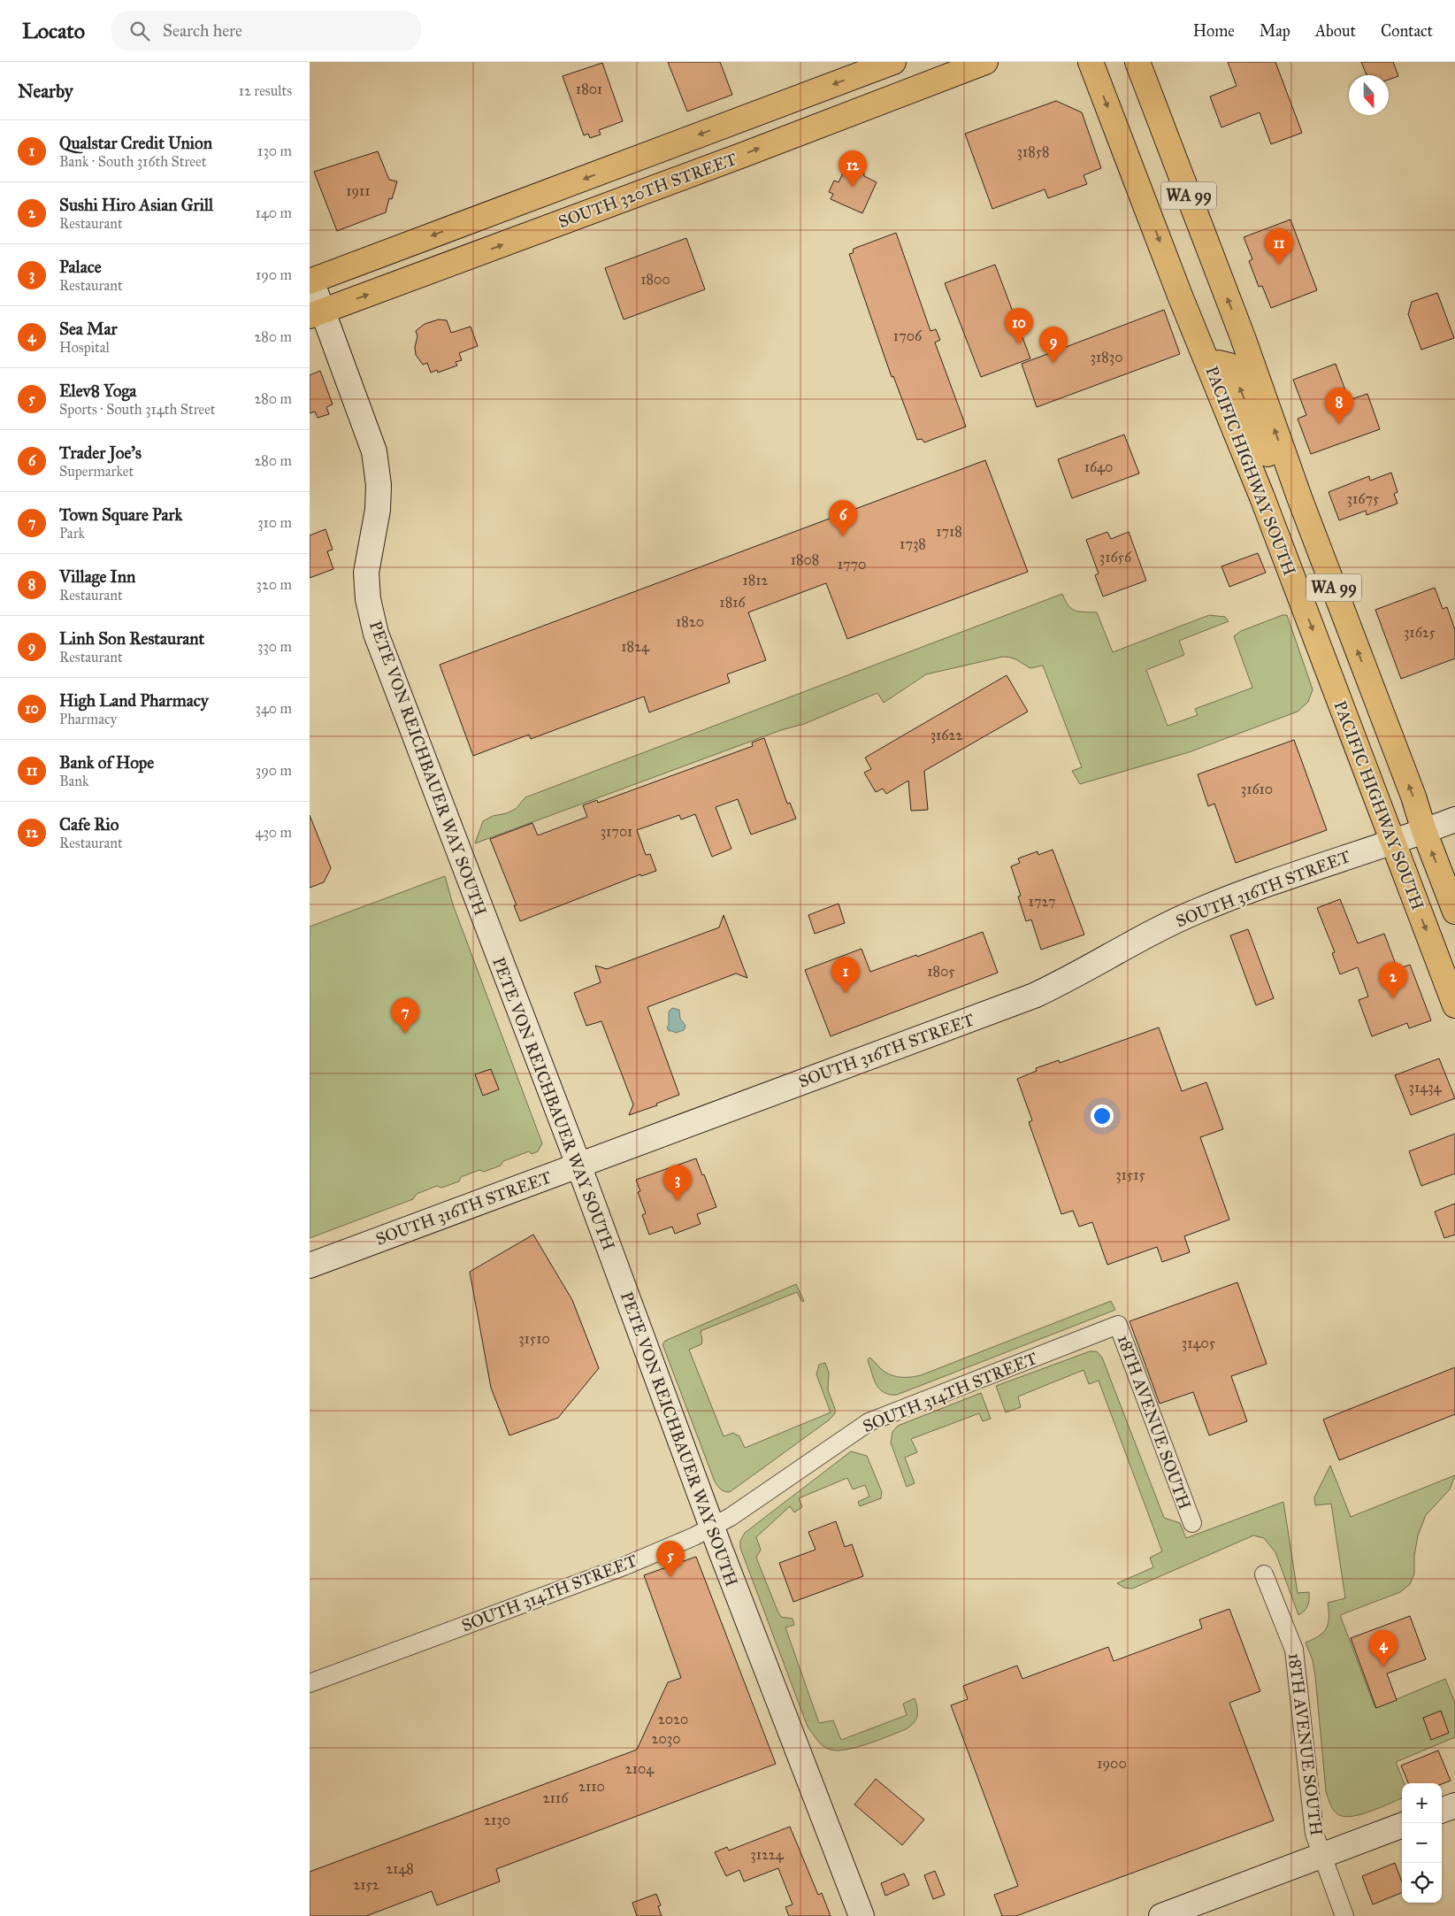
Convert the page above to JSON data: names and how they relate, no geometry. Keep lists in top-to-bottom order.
{
  "streets": {
    "main road": ["SOUTH 320TH STREET", "WA 99", "PACIFIC HIGHWAY SOUTH"],
    "street": [
      "PETE VON REICHBAUER WAY SOUTH",
      "SOUTH 316TH STREET",
      "SOUTH 314TH STREET",
      "18TH AVENUE SOUTH"
    ]
  },
  "crossings": [
    ["SOUTH 320TH STREET", "PETE VON REICHBAUER WAY SOUTH"],
    ["PACIFIC HIGHWAY SOUTH", "SOUTH 316TH STREET"],
    ["PETE VON REICHBAUER WAY SOUTH", "SOUTH 316TH STREET"],
    ["PETE VON REICHBAUER WAY SOUTH", "SOUTH 314TH STREET"],
    ["SOUTH 314TH STREET", "18TH AVENUE SOUTH"]
  ],
  "house_numbers": [
    "1801",
    "31858",
    "1911",
    "1800",
    "1706",
    "31830",
    "1640",
    "31675",
    "1718",
    "1738",
    "31656",
    "1808",
    "1770",
    "1812",
    "1816",
    "1820",
    "31625",
    "1824",
    "31622",
    "31610",
    "31701",
    "1727",
    "1805",
    "31434",
    "31515",
    "31510",
    "31405",
    "2020",
    "2030",
    "1900",
    "2104",
    "2110",
    "2116",
    "2130",
    "31224",
    "2148",
    "2152"
  ],
  "north": "bottom",
  "page": {
    "header": "Locato",
    "search": "Search here",
    "nav": [
      "Home",
      "Map",
      "About",
      "Contact"
    ],
    "heading": ["Nearby", "12 results"],
    "list": [
      {
        "mark": "1",
        "name": "Qualstar Credit Union",
        "note": "Bank · South 316th Street",
        "value": "130 m"
      },
      {
        "mark": "2",
        "name": "Sushi Hiro Asian Grill",
        "note": "Restaurant",
        "value": "140 m"
      },
      {
        "mark": "3",
        "name": "Palace",
        "note": "Restaurant",
        "value": "190 m"
      },
      {
        "mark": "4",
        "name": "Sea Mar",
        "note": "Hospital",
        "value": "280 m"
      },
      {
        "mark": "5",
        "name": "Elev8 Yoga",
        "note": "Sports · South 314th Street",
        "value": "280 m"
      },
      {
        "mark": "6",
        "name": "Trader Joe's",
        "note": "Supermarket",
        "value": "280 m"
      },
      {
        "mark": "7",
        "name": "Town Square Park",
        "note": "Park",
        "value": "310 m"
      },
      {
        "mark": "8",
        "name": "Village Inn",
        "note": "Restaurant",
        "value": "320 m"
      },
      {
        "mark": "9",
        "name": "Linh Son Restaurant",
        "note": "Restaurant",
        "value": "330 m"
      },
      {
        "mark": "10",
        "name": "High Land Pharmacy",
        "note": "Pharmacy",
        "value": "340 m"
      },
      {
        "mark": "11",
        "name": "Bank of Hope",
        "note": "Bank",
        "value": "390 m"
      },
      {
        "mark": "12",
        "name": "Cafe Rio",
        "note": "Restaurant",
        "value": "430 m"
      }
    ],
    "pins": [
      "12",
      "11",
      "10",
      "9",
      "8",
      "6",
      "1",
      "2",
      "7",
      "3",
      "5",
      "4"
    ],
    "map_buttons": ["+", "−"]
  }
}
